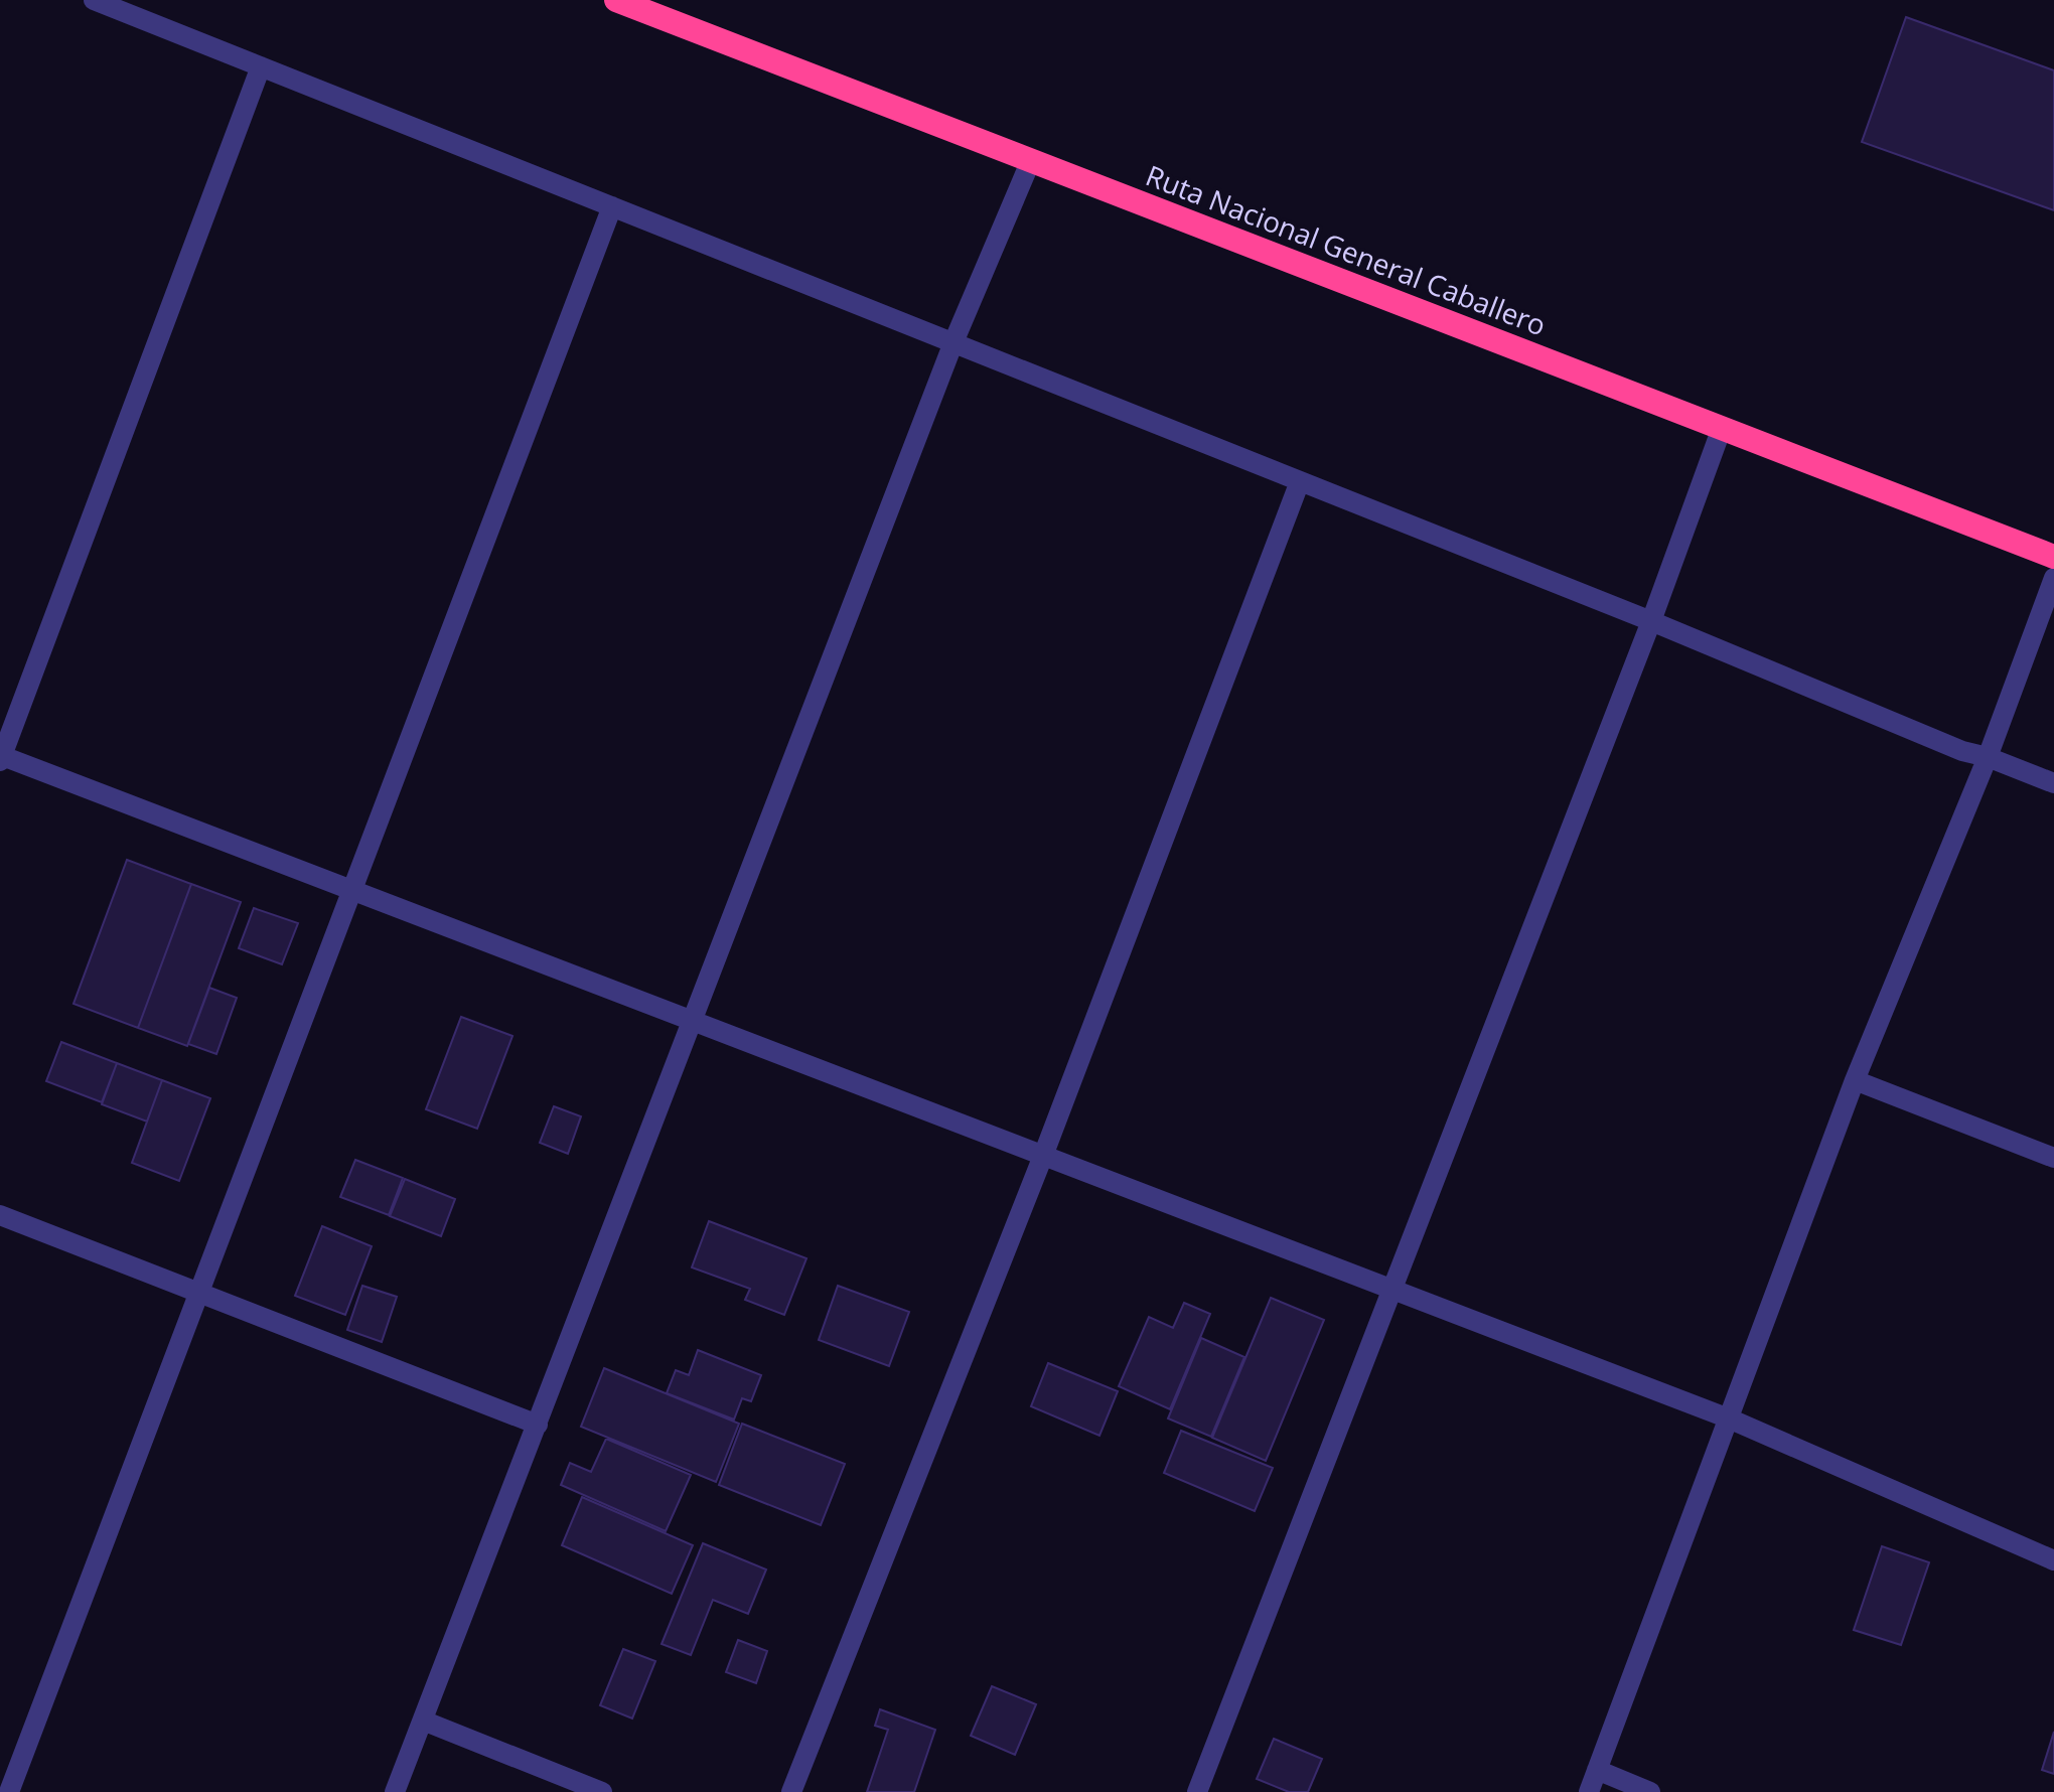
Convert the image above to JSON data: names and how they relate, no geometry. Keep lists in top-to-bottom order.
{
  "streets": {
    "highway": ["Ruta Nacional General Caballero"]
  }
}
